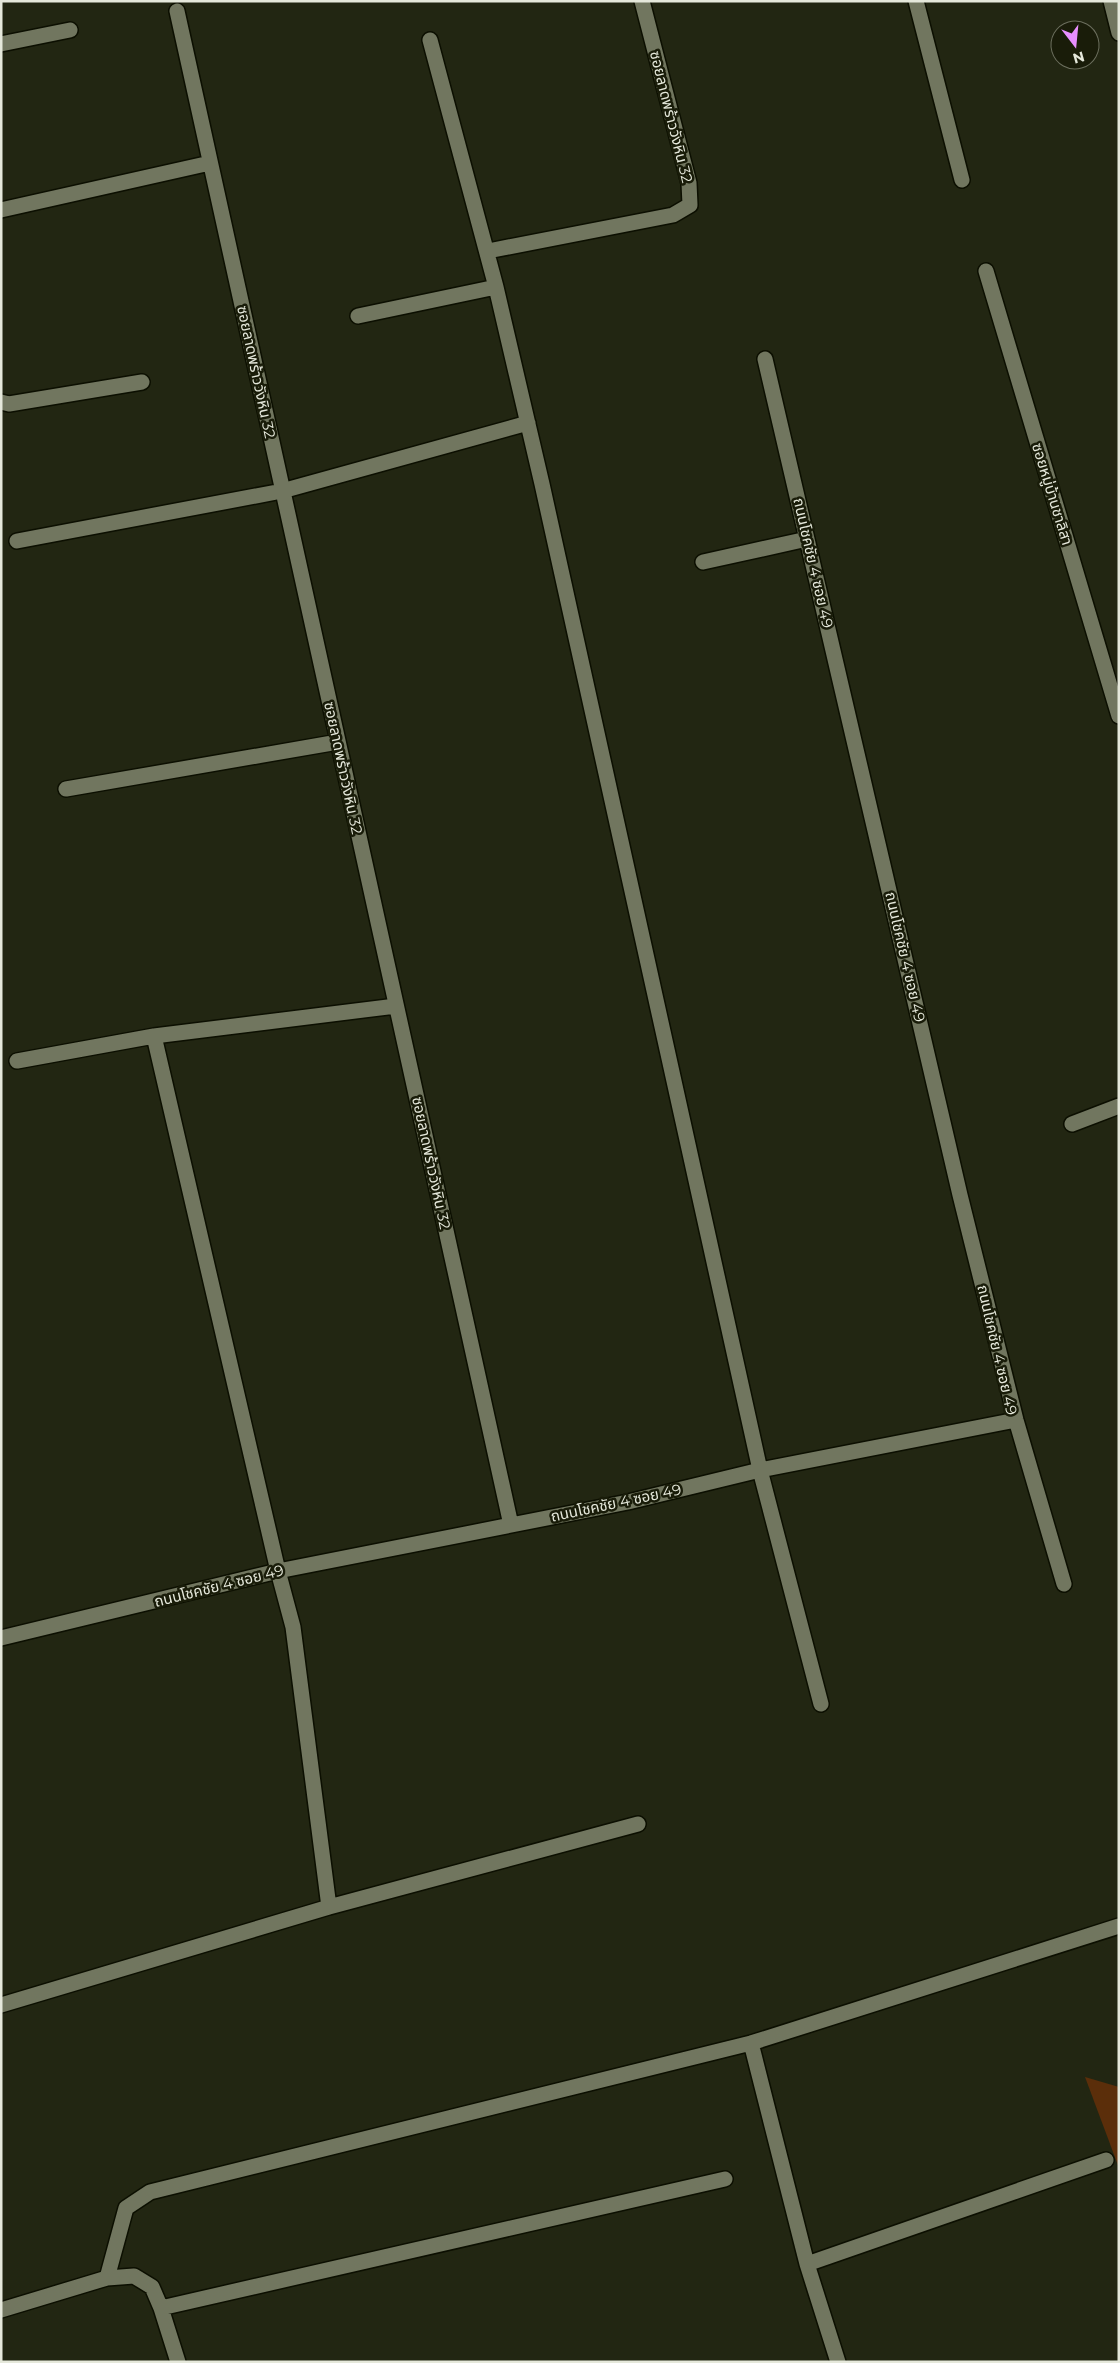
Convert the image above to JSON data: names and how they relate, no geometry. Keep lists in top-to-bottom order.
{
  "streets": {
    "street": ["ซอยลาดพร้าววังหิน 32", "ซอยหมู่บ้านชาลิสา", "ถนนโชคชัย 4 ซอย 49"]
  },
  "crossings": [
    ["ซอยลาดพร้าววังหิน 32", "ถนนโชคชัย 4 ซอย 49"]
  ],
  "north": "bottom"
}
